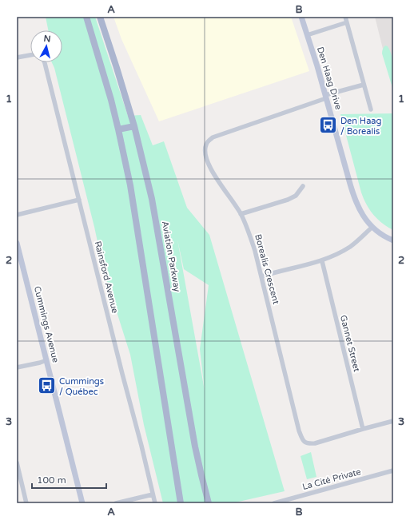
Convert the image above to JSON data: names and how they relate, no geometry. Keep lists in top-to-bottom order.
{
  "streets": {
    "main road": ["Aviation Parkway"],
    "street": [
      "Den Haag Drive",
      "Borealis Crescent",
      "Rainsford Avenue",
      "Cummings Avenue",
      "Gannet Street",
      "La Cité Private"
    ]
  },
  "crossings": [
    ["Den Haag Drive", "Borealis Crescent"],
    ["Borealis Crescent", "Gannet Street"]
  ],
  "places": {
    "bus stop": ["Den Haag / Borealis", "Cummings / Québec"]
  },
  "scale_bar": "100 m",
  "north": "top",
  "grid": {
    "columns": ["A", "B"],
    "rows": ["1", "2", "3"]
  }
}
